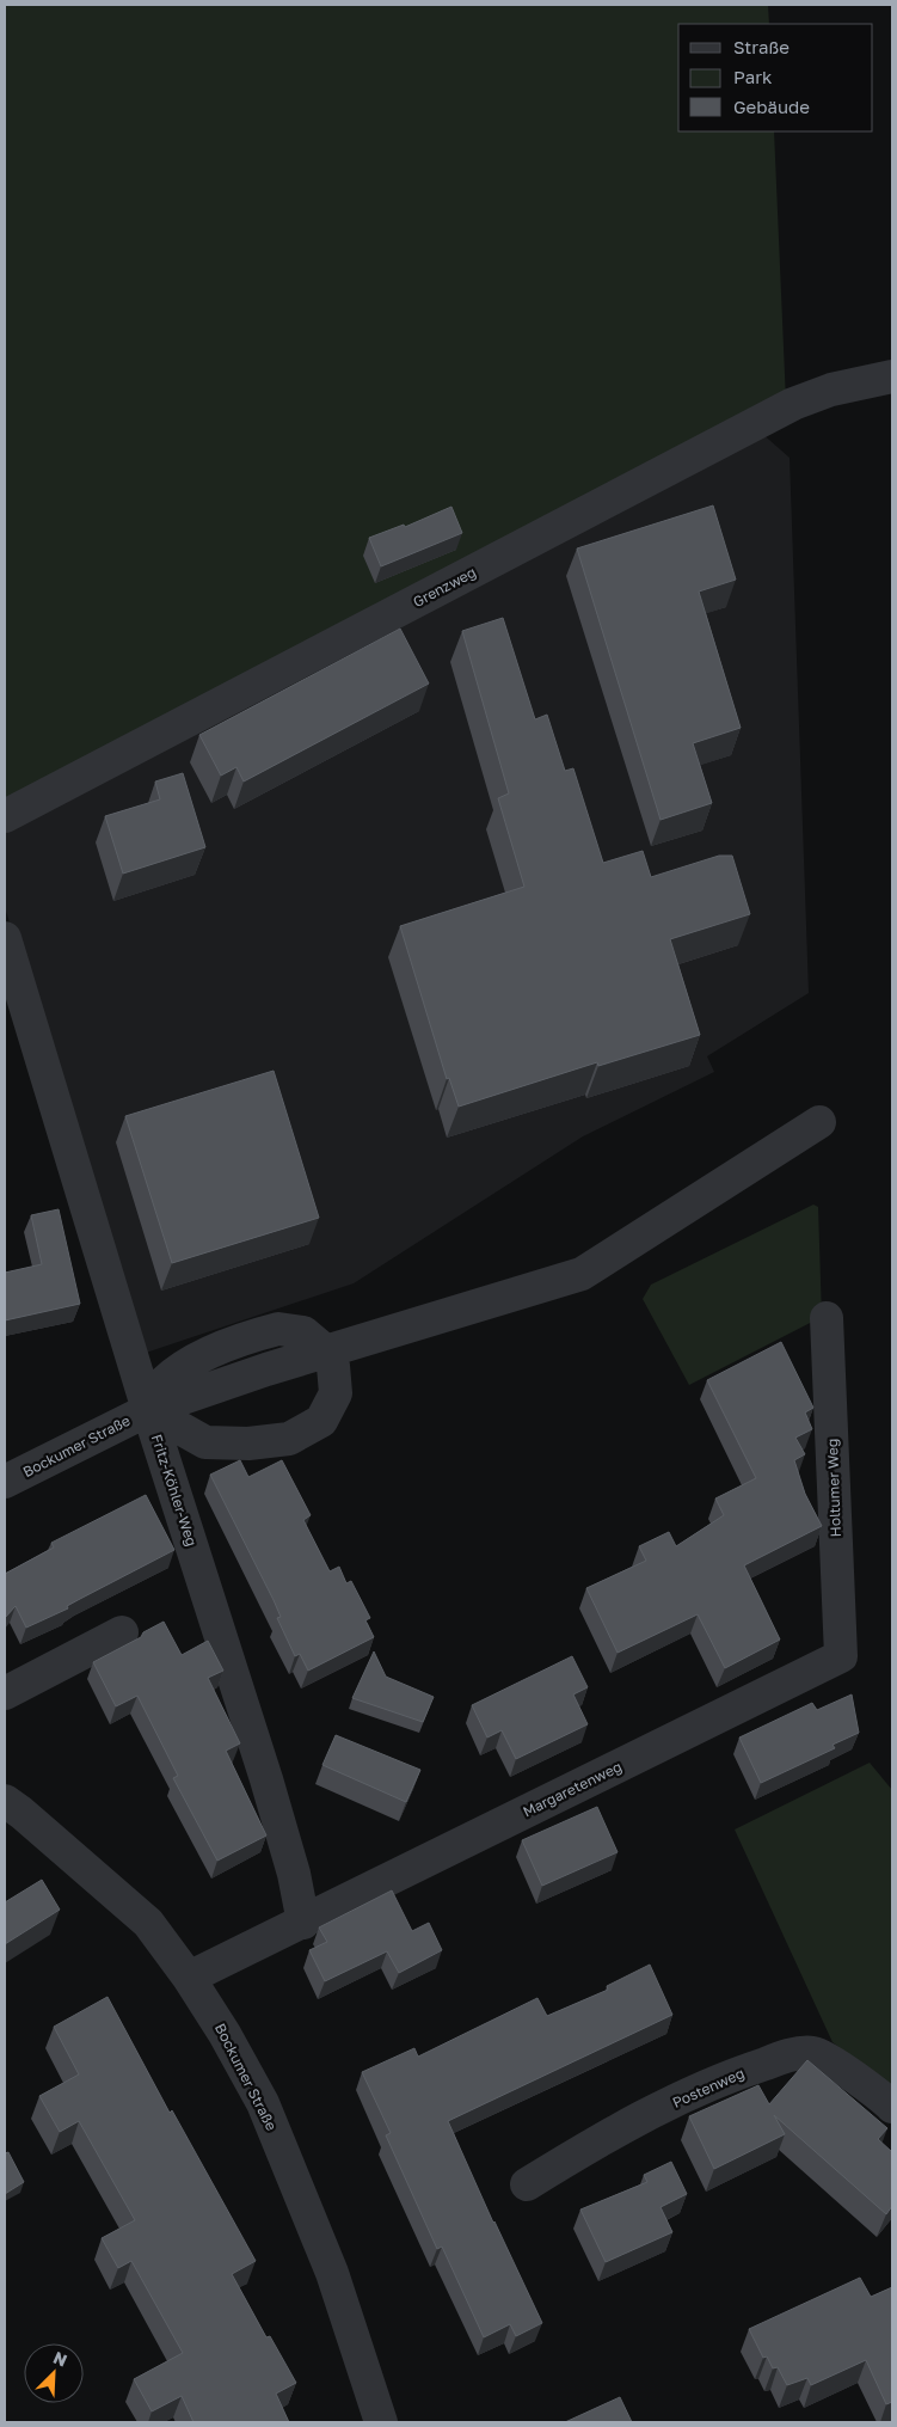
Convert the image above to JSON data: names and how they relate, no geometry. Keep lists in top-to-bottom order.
{
  "streets": {
    "street": [
      "Grenzweg",
      "Bockumer Straße",
      "Holtumer Weg",
      "Fritz-Köhler-Weg",
      "Margaretenweg",
      "Postenweg"
    ]
  },
  "crossings": [
    ["Bockumer Straße", "Fritz-Köhler-Weg"],
    ["Holtumer Weg", "Margaretenweg"],
    ["Fritz-Köhler-Weg", "Margaretenweg"]
  ],
  "legend": ["Straße", "Park", "Gebäude"],
  "north": "top right"
}
